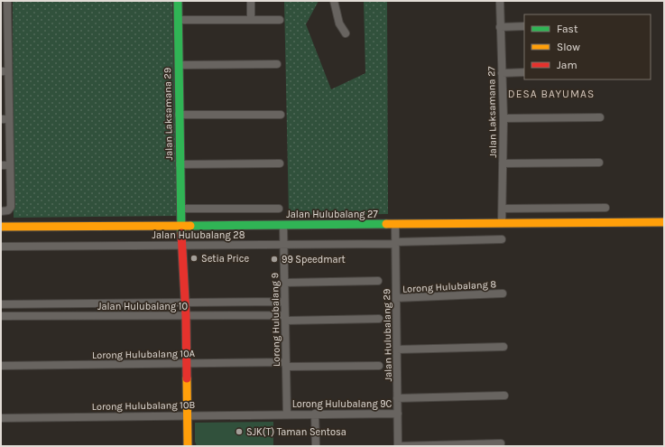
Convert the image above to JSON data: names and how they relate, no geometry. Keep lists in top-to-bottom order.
{
  "streets": {
    "street": [
      "Jalan Laksamana 27",
      "Jalan Laksamana 29",
      "Jalan Hulubalang 27",
      "Jalan Hulubalang 28",
      "Lorong Hulubalang 8",
      "Jalan Hulubalang 10",
      "Lorong Hulubalang 9",
      "Jalan Hulubalang 29",
      "Lorong Hulubalang 10A",
      "Lorong Hulubalang 9C",
      "Lorong Hulubalang 10B"
    ]
  },
  "crossings": [
    ["Jalan Laksamana 27", "Jalan Hulubalang 27"],
    ["Jalan Laksamana 29", "Jalan Hulubalang 27"],
    ["Jalan Laksamana 29", "Jalan Hulubalang 28"],
    ["Jalan Laksamana 29", "Jalan Hulubalang 10"],
    ["Jalan Laksamana 29", "Lorong Hulubalang 10A"],
    ["Jalan Laksamana 29", "Lorong Hulubalang 10B"],
    ["Jalan Hulubalang 27", "Lorong Hulubalang 9"],
    ["Jalan Hulubalang 27", "Jalan Hulubalang 29"],
    ["Jalan Hulubalang 28", "Lorong Hulubalang 9"],
    ["Jalan Hulubalang 28", "Jalan Hulubalang 29"],
    ["Lorong Hulubalang 8", "Jalan Hulubalang 29"],
    ["Jalan Hulubalang 10", "Lorong Hulubalang 9"],
    ["Lorong Hulubalang 9", "Lorong Hulubalang 10A"],
    ["Lorong Hulubalang 9", "Lorong Hulubalang 9C"],
    ["Lorong Hulubalang 9", "Lorong Hulubalang 10B"],
    ["Jalan Hulubalang 29", "Lorong Hulubalang 9C"],
    ["Lorong Hulubalang 9C", "Lorong Hulubalang 10B"]
  ],
  "districts": ["DESA BAYUMAS"],
  "places": ["Setia Price", "99 Speedmart", "SJK(T) Taman Sentosa"],
  "legend": ["Fast", "Slow", "Jam"]
}
